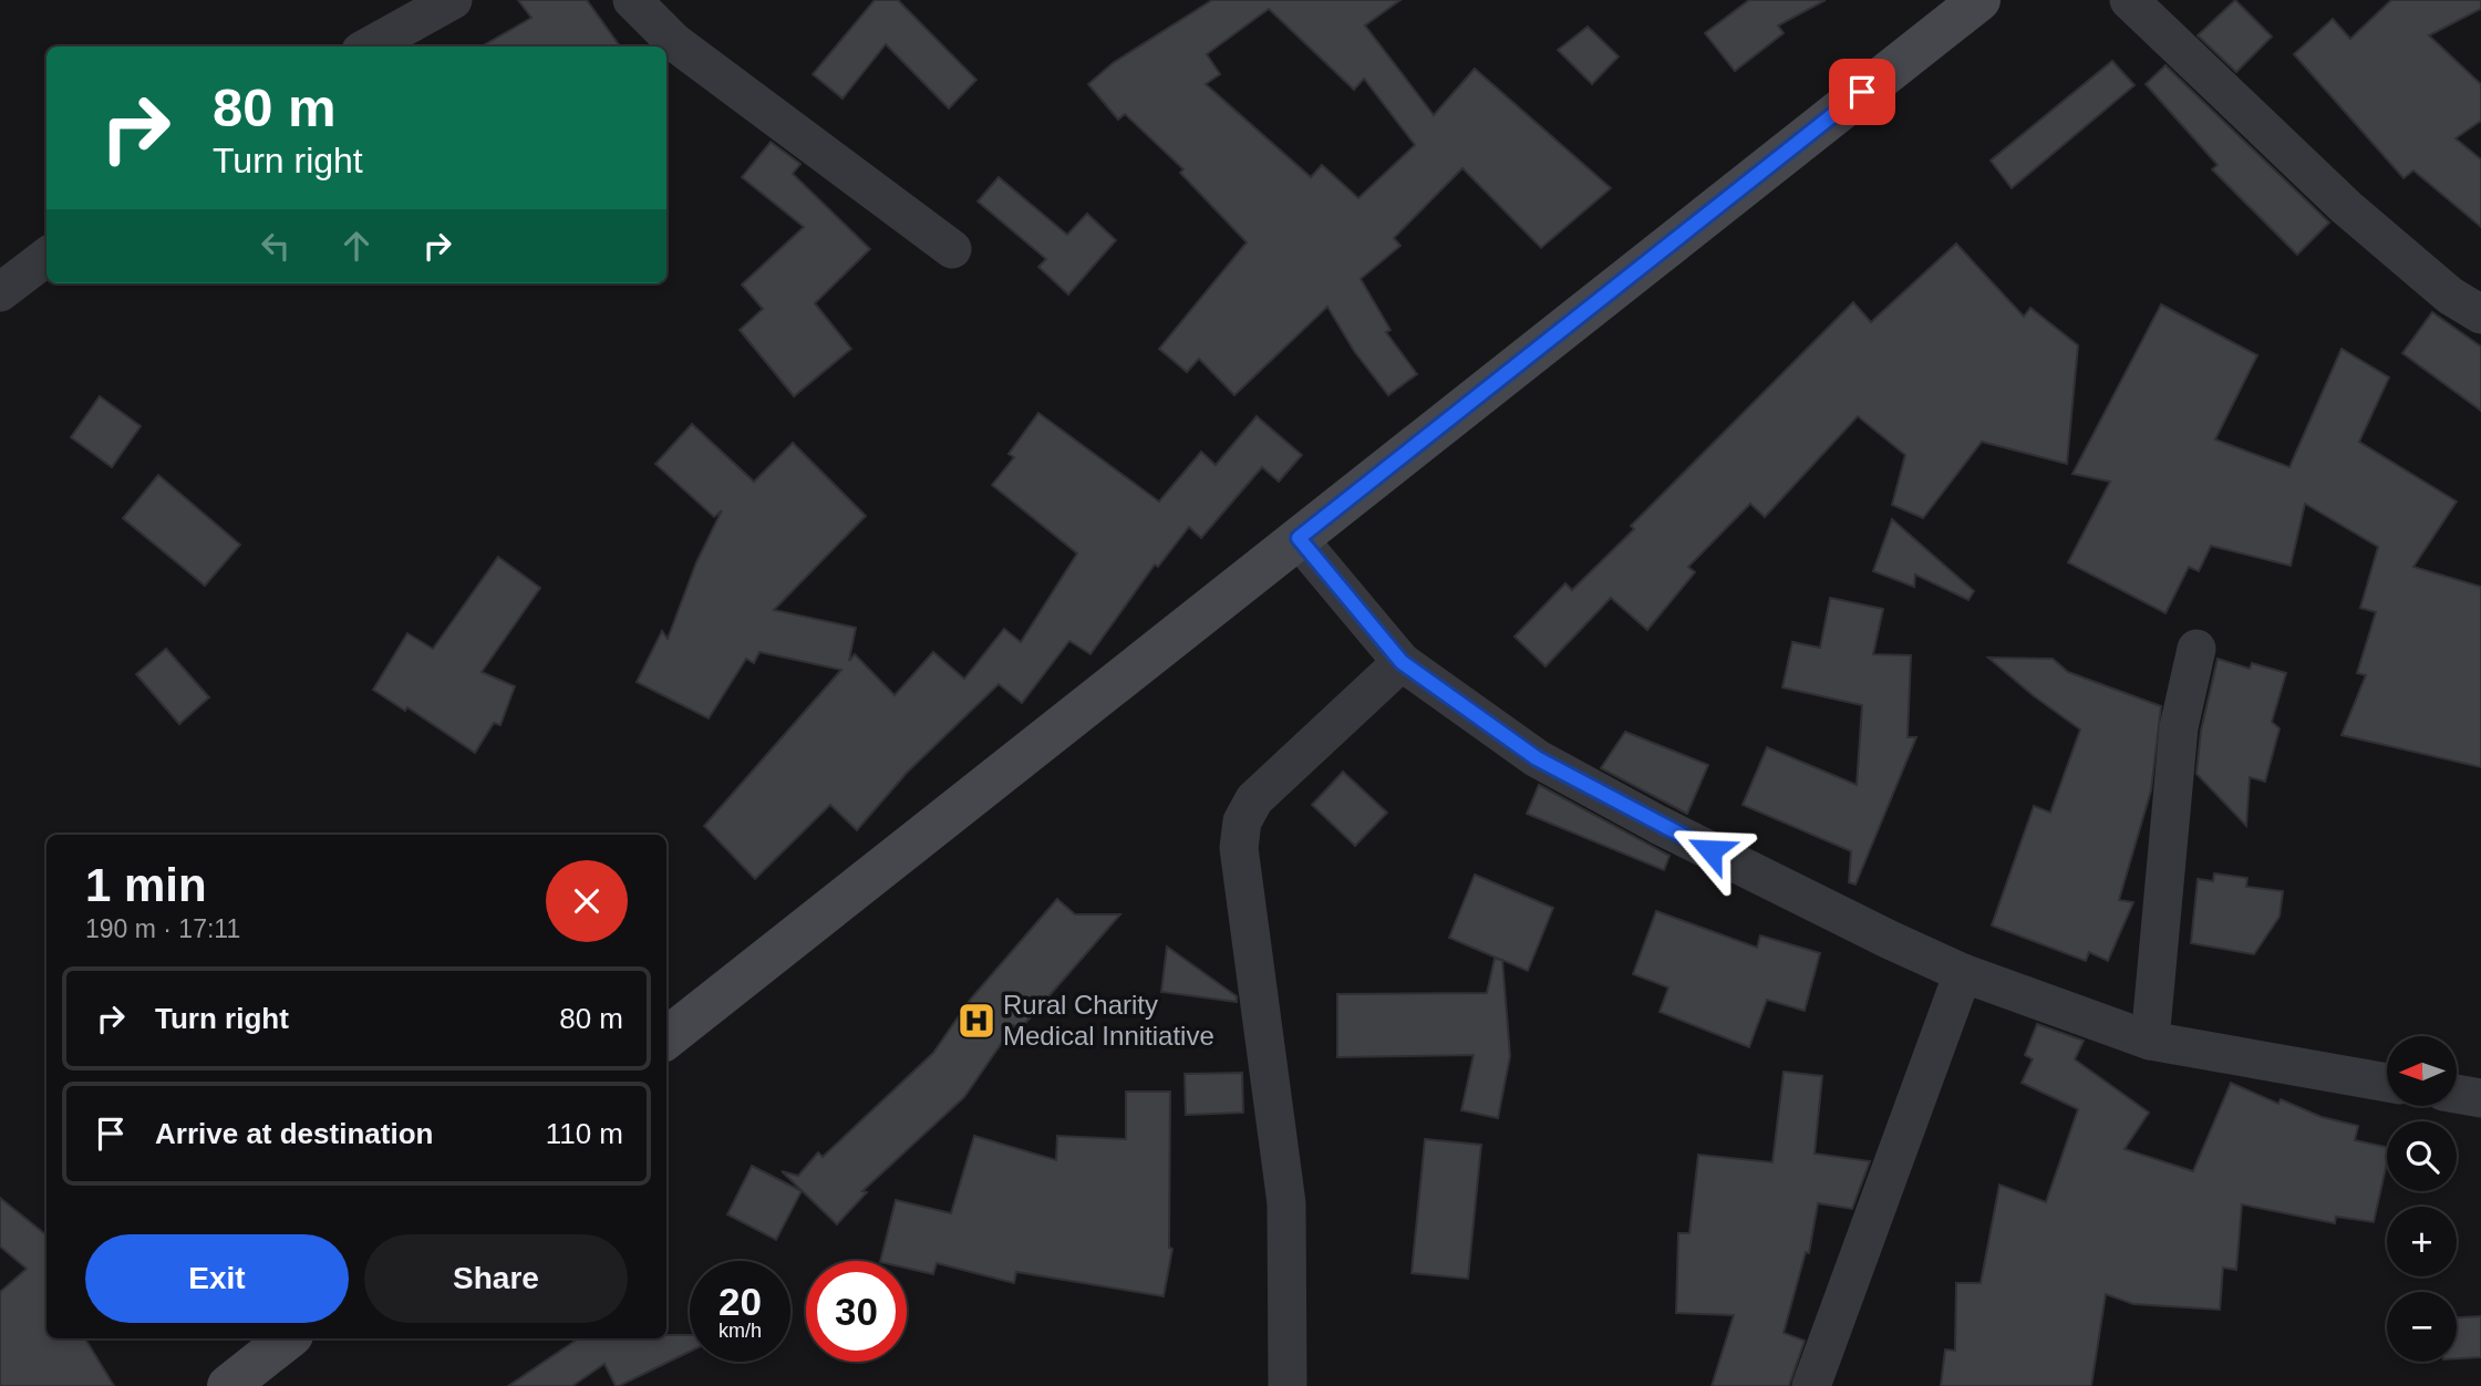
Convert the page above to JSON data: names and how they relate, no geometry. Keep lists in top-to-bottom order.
{
  "places": {
    "hospital": ["Rural Charity Medical Innitiative"]
  },
  "north": "left",
  "page": {
    "turn": ["80 m", "Turn right"],
    "heading": ["1 min", "190 m · 17:11"],
    "list": [
      {
        "name": "Turn right",
        "value": "80 m"
      },
      {
        "name": "Arrive at destination",
        "value": "110 m"
      }
    ],
    "map_buttons": ["+", "−"],
    "buttons": ["Exit", "Share"],
    "speed": "20 km/h",
    "limit": "30"
  }
}
